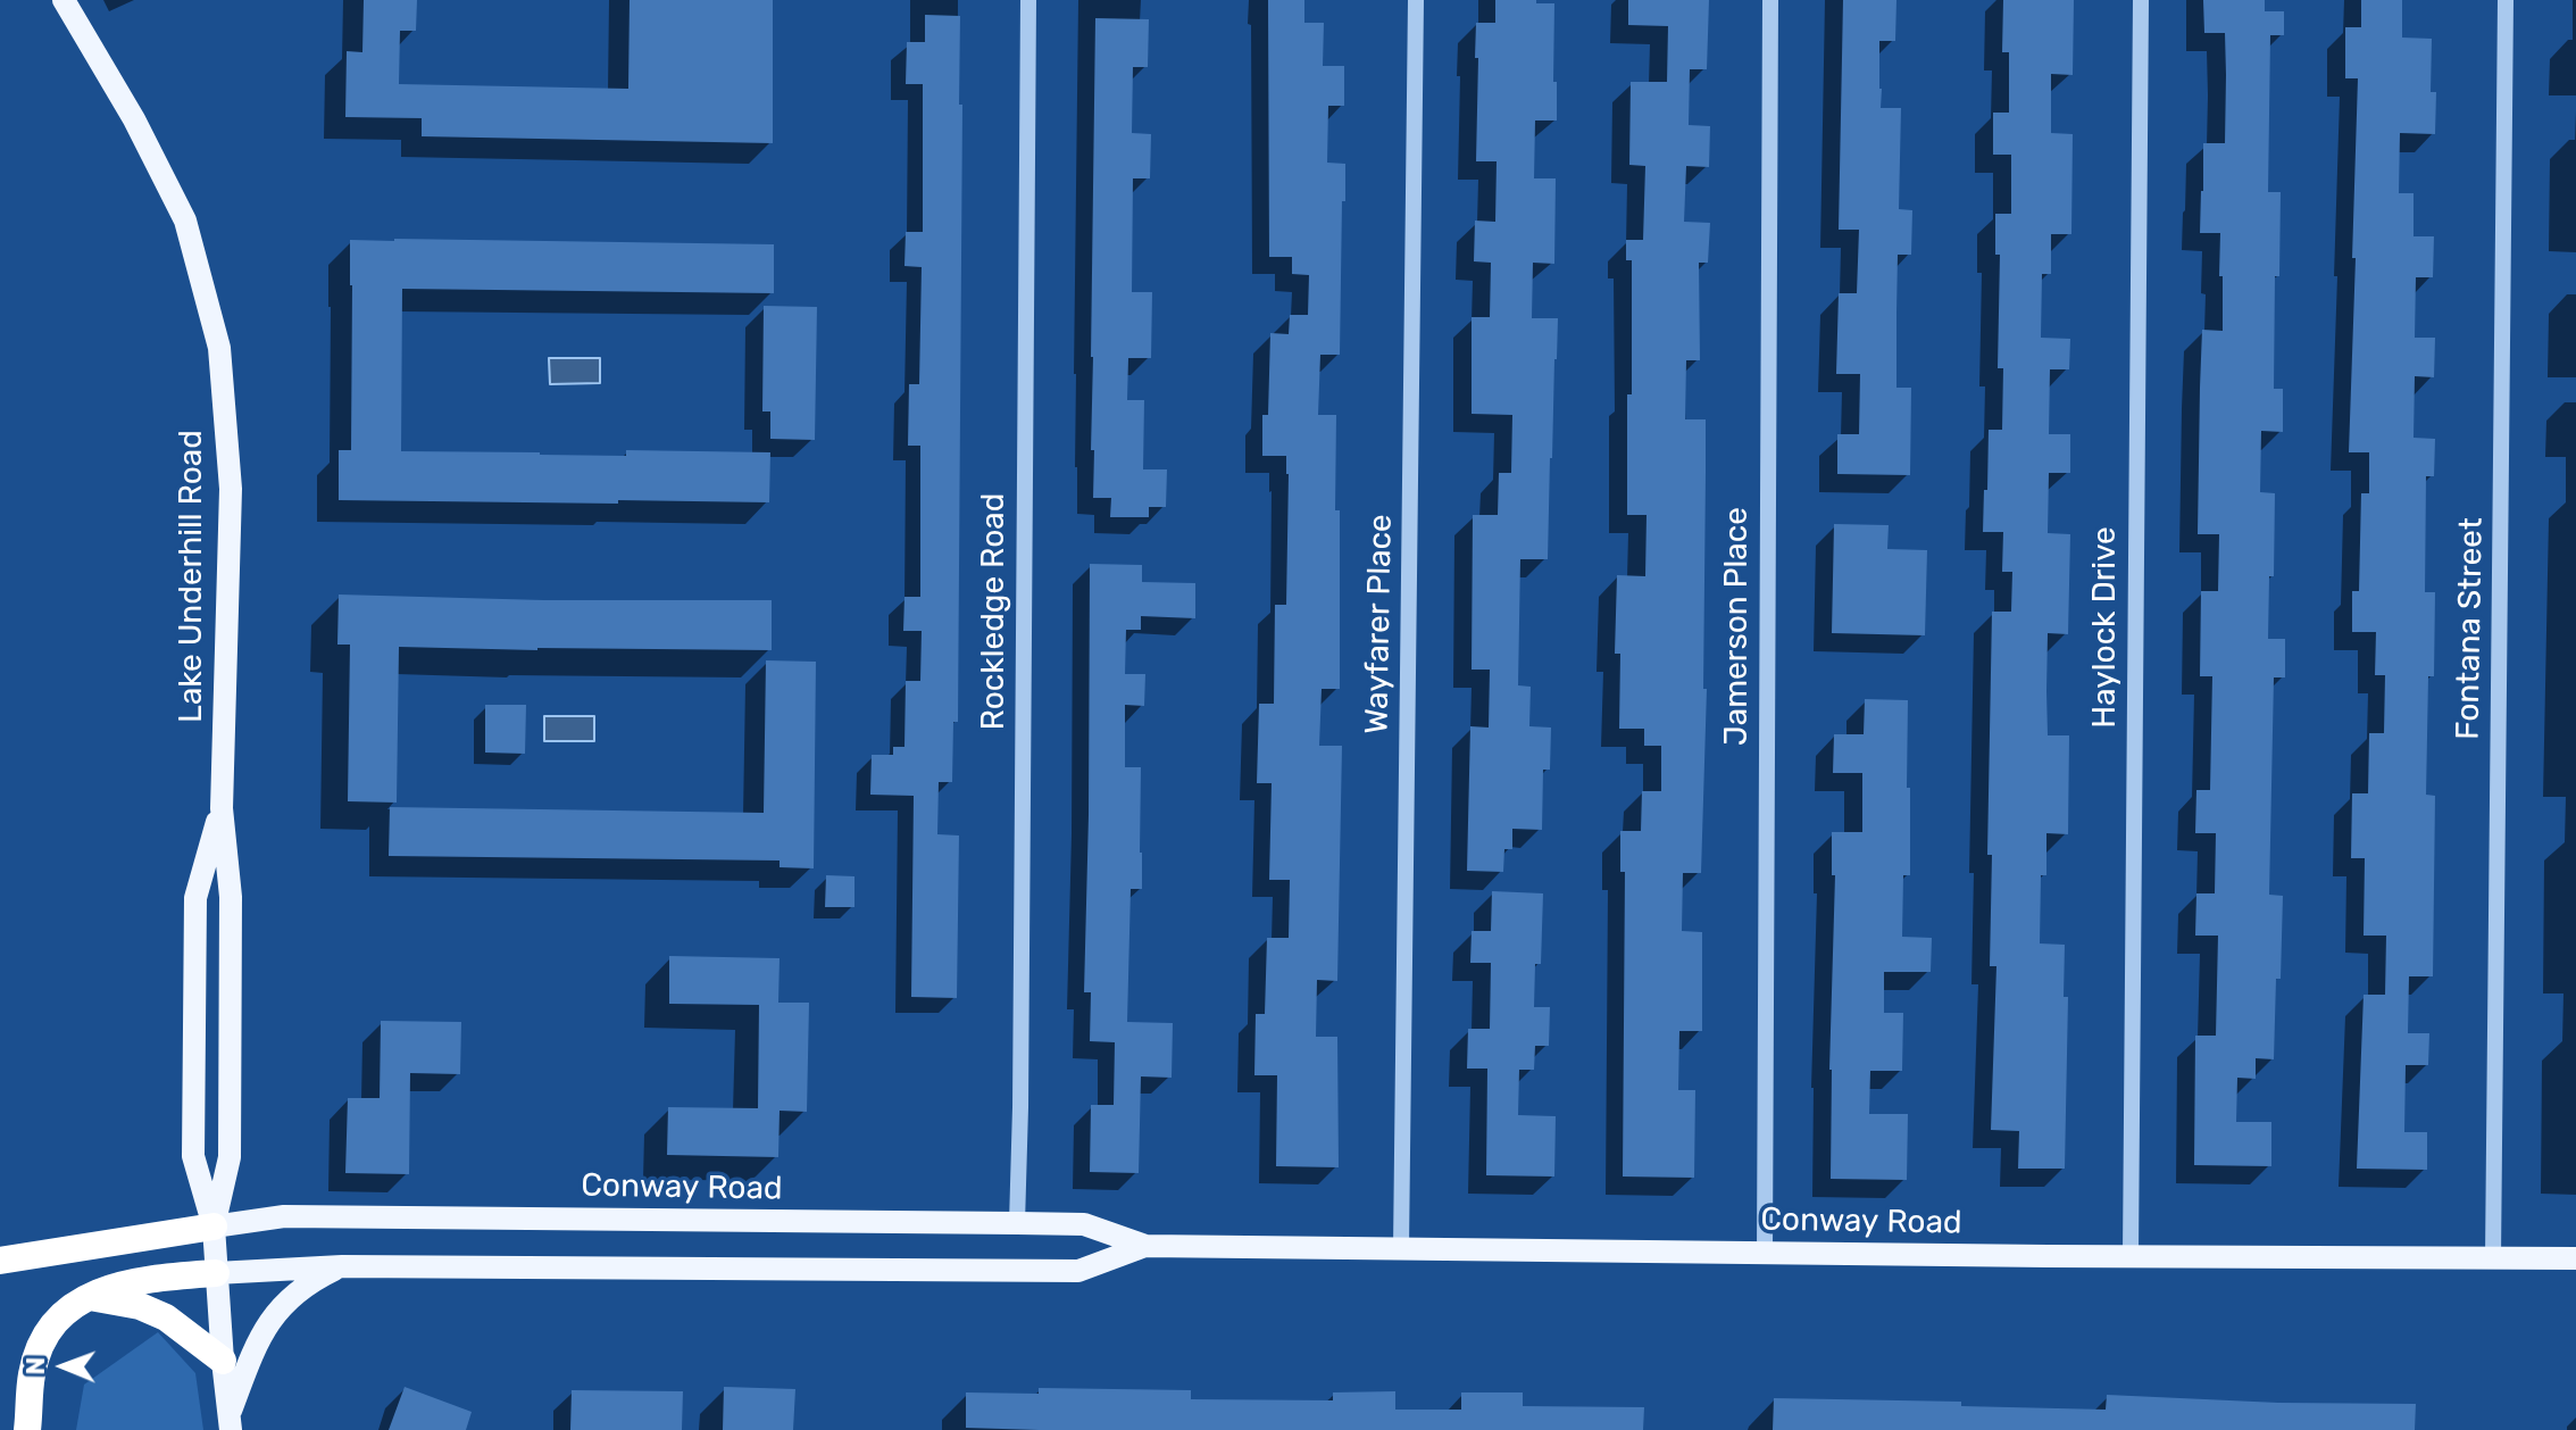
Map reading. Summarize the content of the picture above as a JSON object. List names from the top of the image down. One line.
{"streets":{"main road":["Lake Underhill Road","Conway Road"],"street":["Rockledge Road","Wayfarer Place","Jamerson Place","Haylock Drive","Fontana Street"]},"crossings":[["Lake Underhill Road","Conway Road"],["Rockledge Road","Conway Road"],["Wayfarer Place","Conway Road"],["Jamerson Place","Conway Road"],["Haylock Drive","Conway Road"],["Fontana Street","Conway Road"]],"north":"left"}
